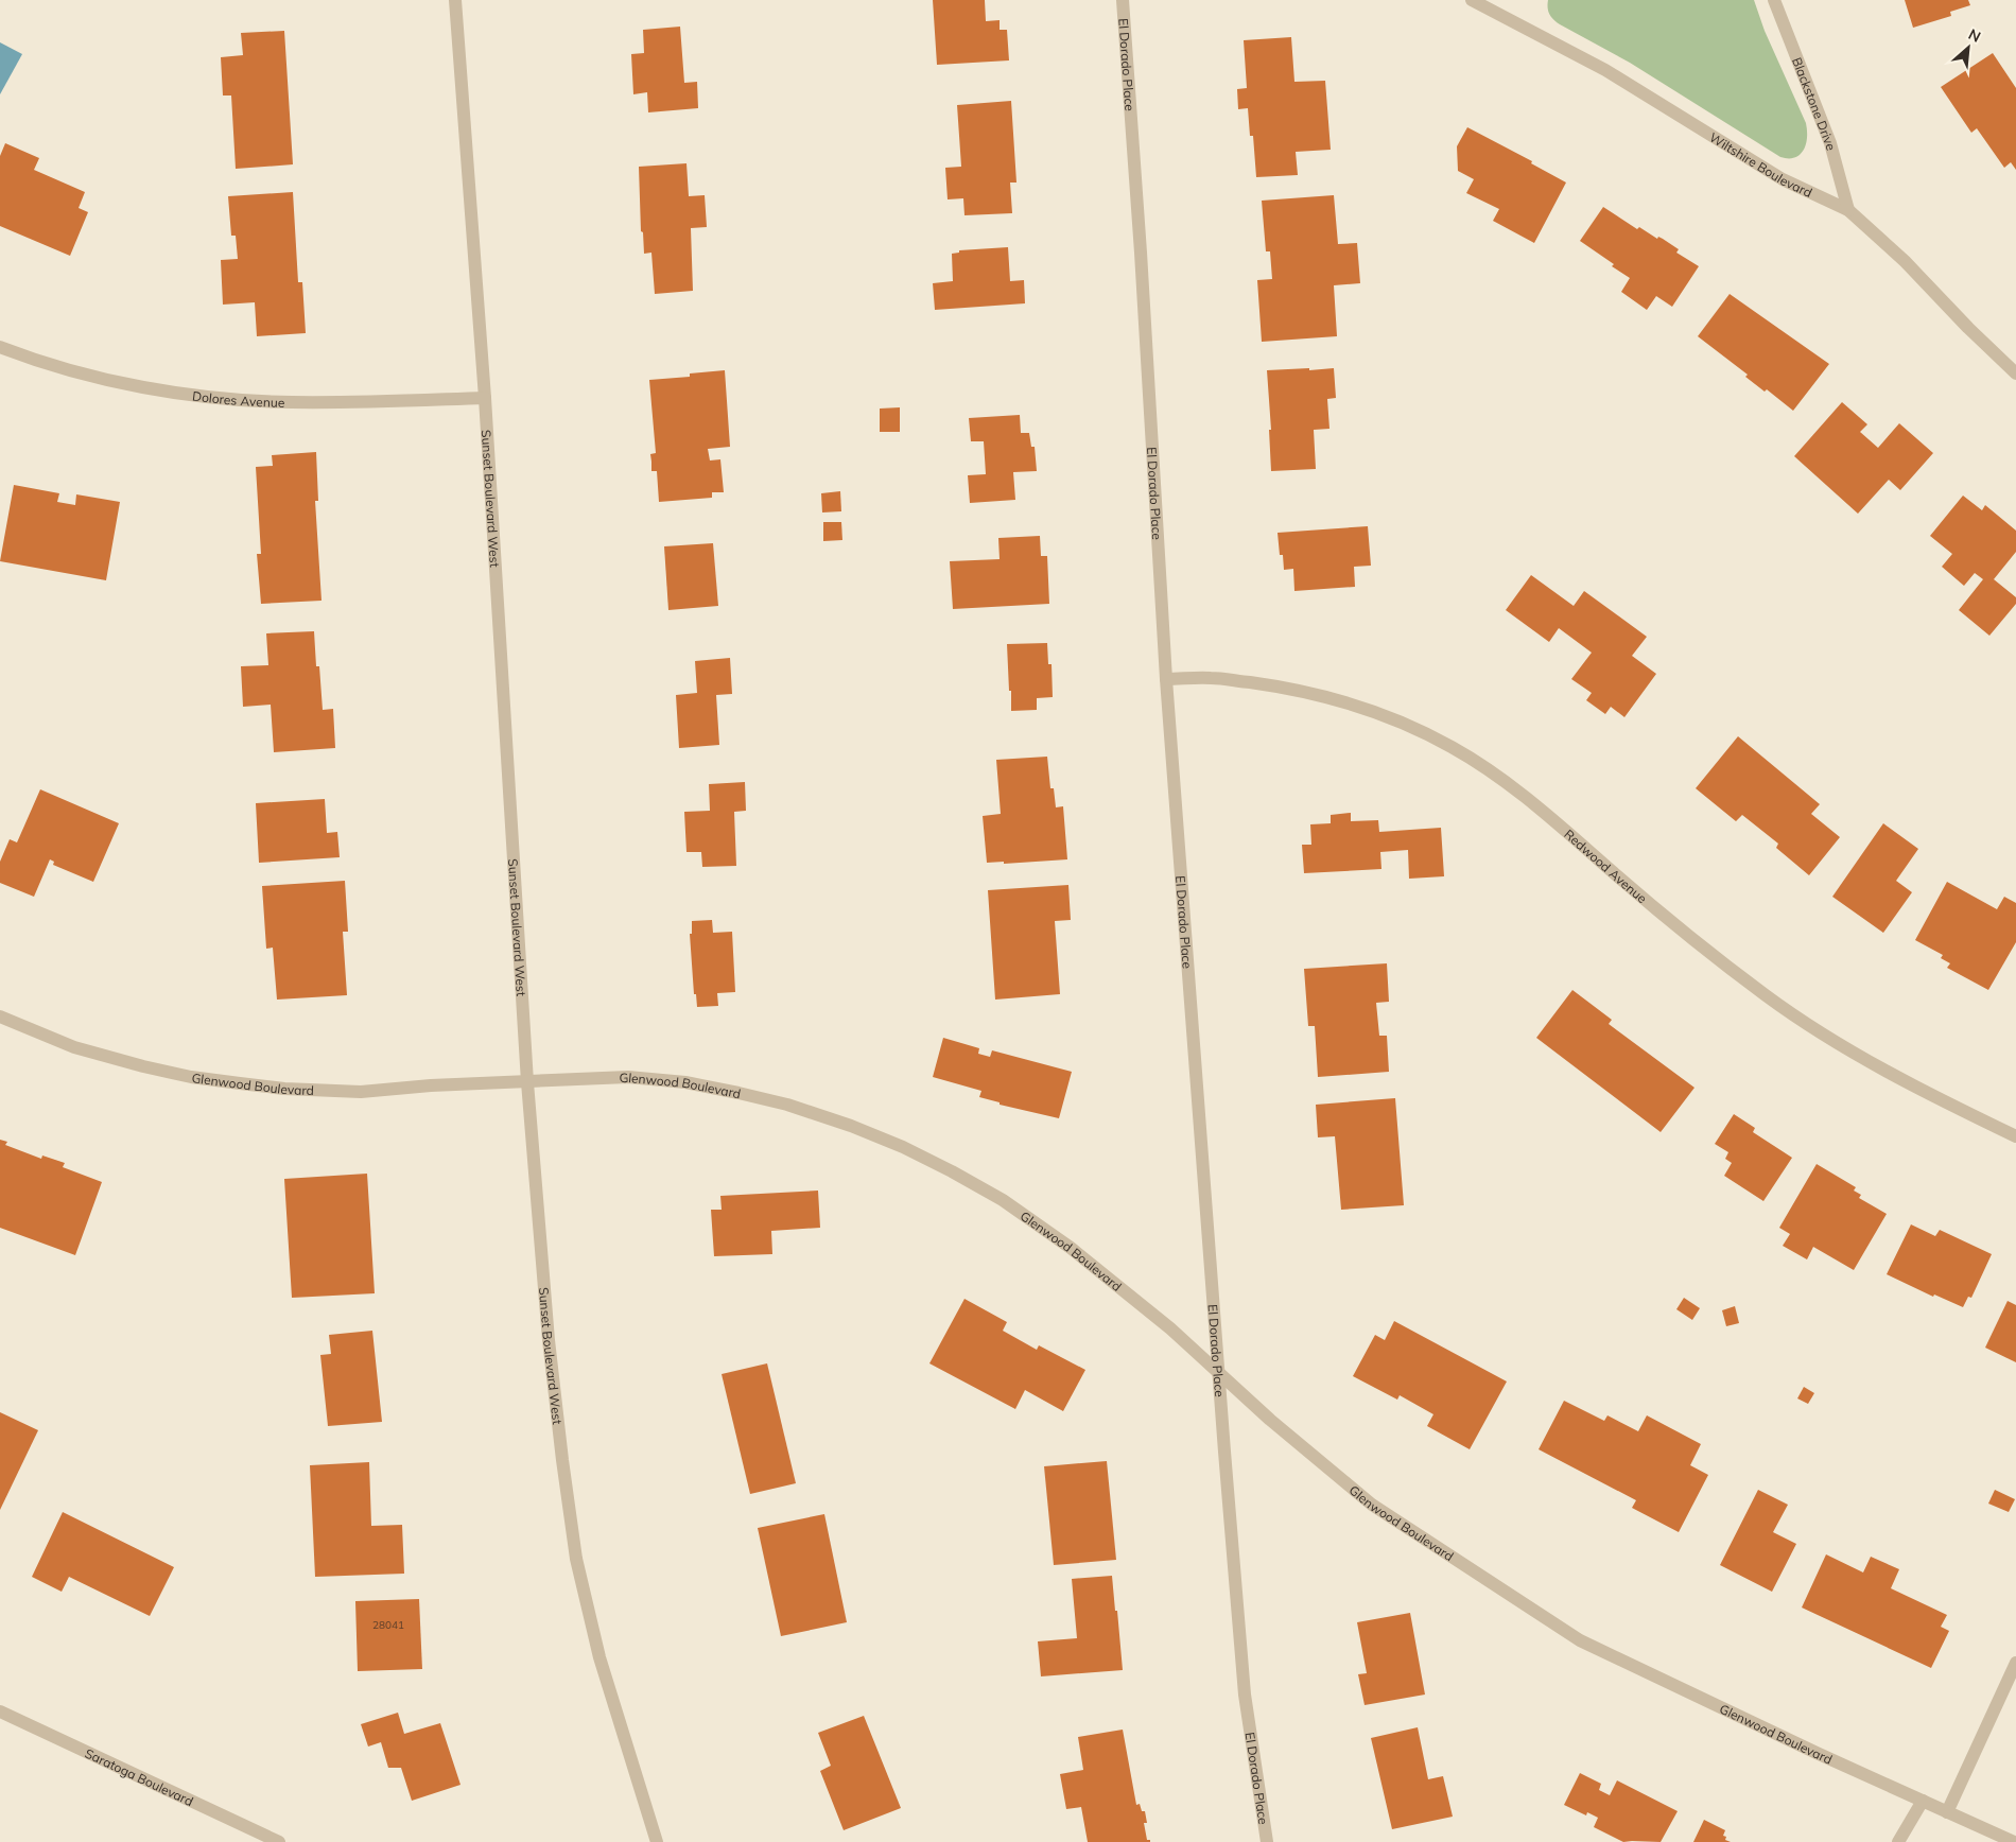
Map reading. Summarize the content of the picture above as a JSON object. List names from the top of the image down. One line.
{"streets":{"street":["El Dorado Place","Blackstone Drive","Wiltshire Boulevard","Dolores Avenue","Sunset Boulevard West","Redwood Avenue","Glenwood Boulevard","Saratoga Boulevard"]},"crossings":[["El Dorado Place","Redwood Avenue"],["El Dorado Place","Glenwood Boulevard"],["Blackstone Drive","Wiltshire Boulevard"],["Dolores Avenue","Sunset Boulevard West"],["Sunset Boulevard West","Glenwood Boulevard"]],"house_numbers":["28041"],"north":"top right"}
